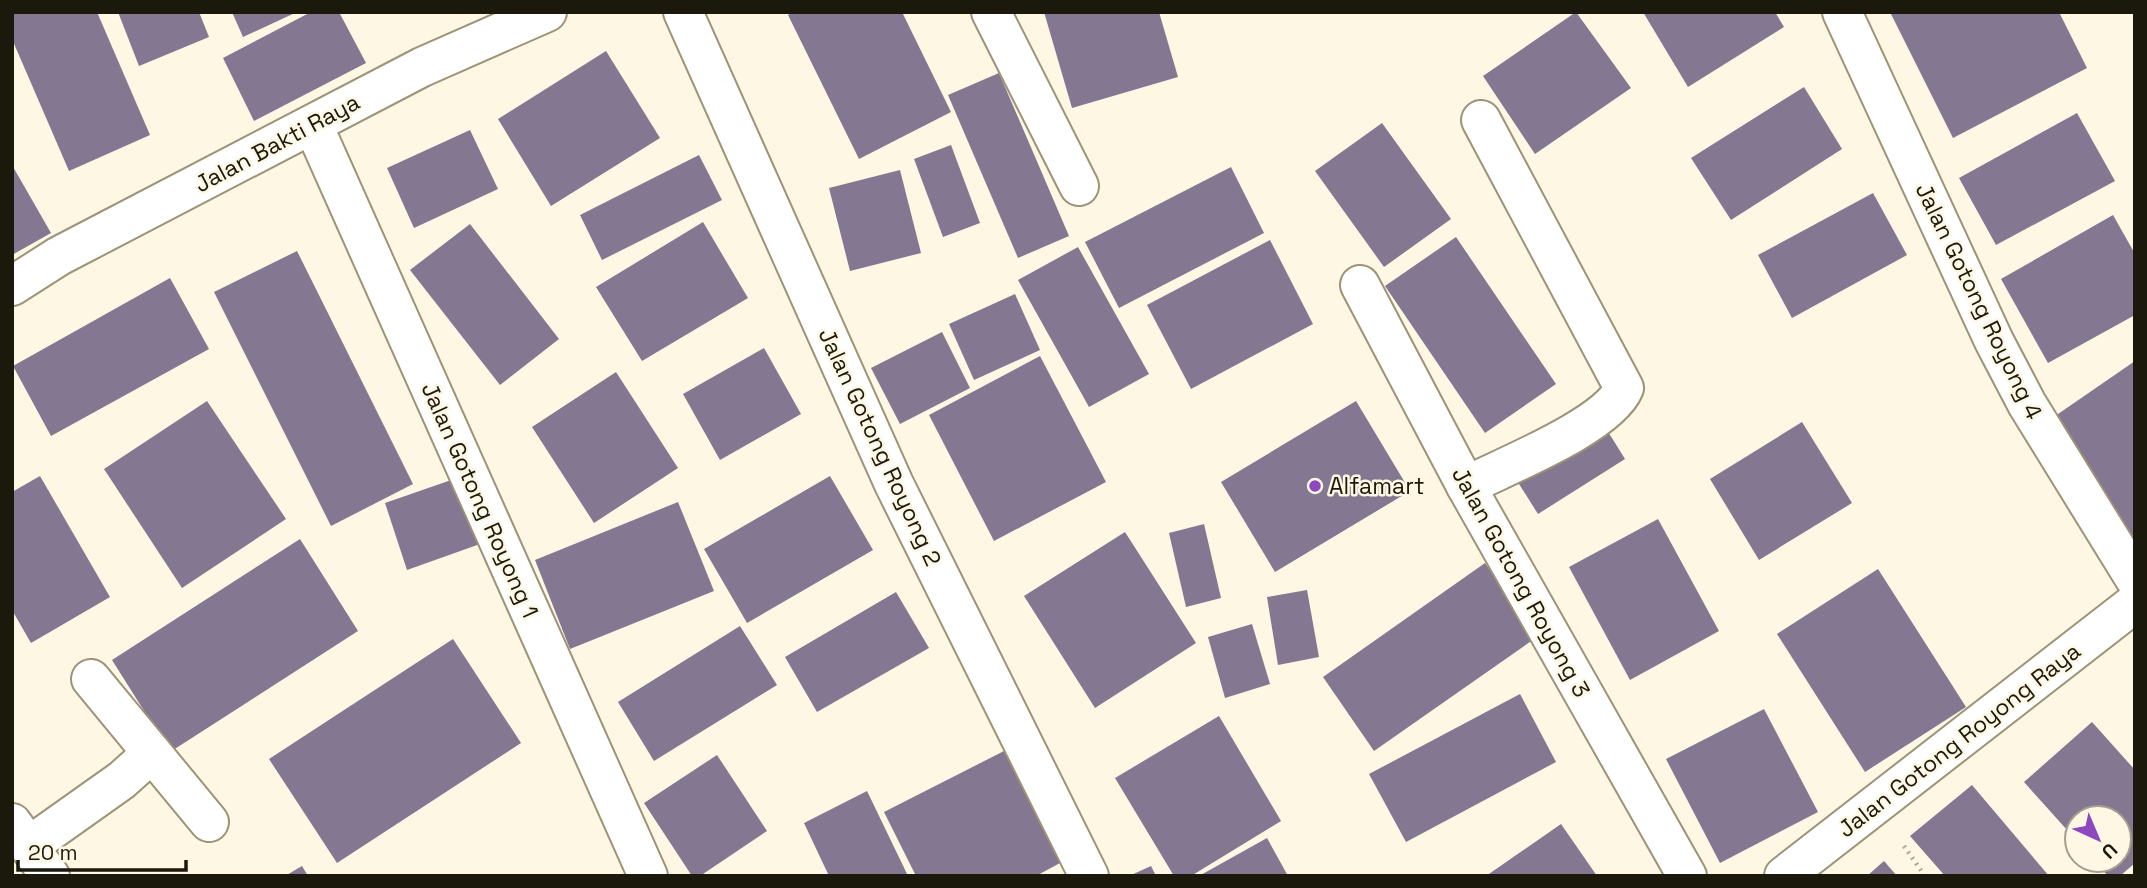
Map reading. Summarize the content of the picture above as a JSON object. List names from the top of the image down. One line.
{"streets":{"street":["Jalan Bakti Raya","Jalan Gotong Royong 4","Jalan Gotong Royong 2","Jalan Gotong Royong 1","Jalan Gotong Royong 3","Jalan Gotong Royong Raya"]},"crossings":[["Jalan Bakti Raya","Jalan Gotong Royong 1"]],"places":["Alfamart"],"scale_bar":"20 m","north":"bottom right"}
